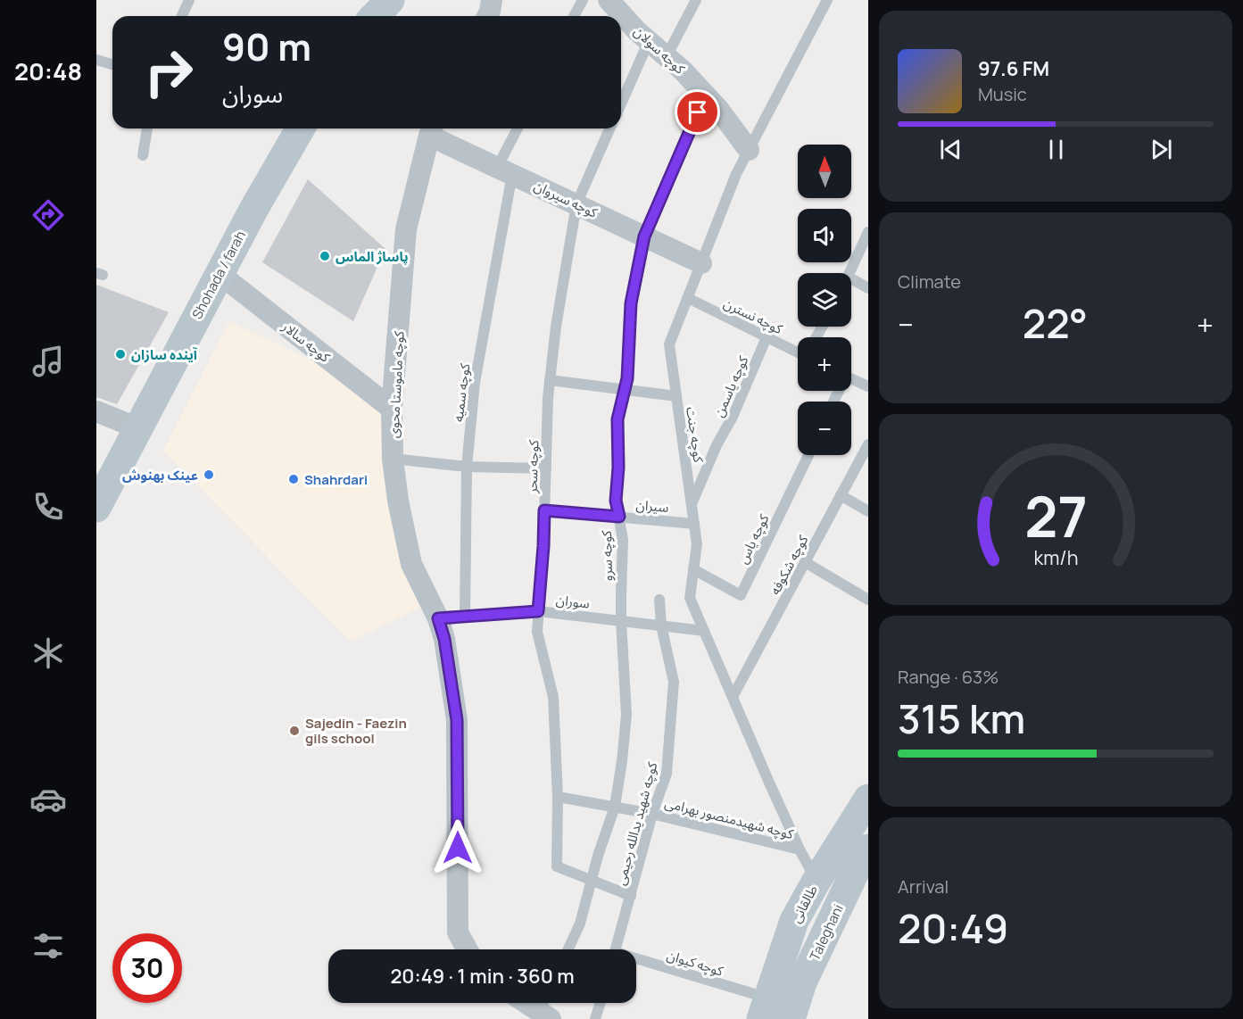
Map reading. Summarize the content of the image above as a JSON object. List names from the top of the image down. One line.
{"streets":{"main road":["Shohada / farah","طالقانی","Taleghani"],"street":["کوچه سولان","کوچه سیروان","کوچه سالار","کوچه ماموستا محوی"],"lane":["کوچه نسترن","کوچه یاسمن","کوچه سمیه","کوچه جنت","کوچه سحر","سیران","کوچه یاس","کوچه سرو","کوچه شکوفه","سوران","کوچه شهیدمنصور بهرامی","کوچه شهید یدالله رحیمی","کوچه کیوان"]},"crossings":[["کوچه سولان","کوچه جنت"],["کوچه سولان","کوچه سرو"],["کوچه سیروان","کوچه ماموستا محوی"],["کوچه سیروان","کوچه سمیه"],["کوچه سیروان","کوچه جنت"],["کوچه سیروان","کوچه سحر"],["کوچه سیروان","کوچه سرو"],["Shohada / farah","کوچه سالار"],["کوچه نسترن","کوچه یاسمن"],["کوچه نسترن","کوچه جنت"],["کوچه سالار","کوچه ماموستا محوی"],["کوچه ماموستا محوی","سوران"],["کوچه یاسمن","کوچه جنت"],["کوچه سمیه","سوران"],["کوچه جنت","سیران"],["کوچه جنت","کوچه یاس"],["کوچه جنت","کوچه شکوفه"],["کوچه جنت","سوران"],["کوچه جنت","کوچه شهیدمنصور بهرامی"],["کوچه جنت","طالقانی"],["کوچه سحر","سیران"],["کوچه سحر","کوچه سرو"],["کوچه سحر","سوران"],["کوچه سحر","کوچه شهیدمنصور بهرامی"],["کوچه سحر","کوچه شهید یدالله رحیمی"],["سیران","کوچه سرو"],["کوچه سرو","سوران"],["کوچه سرو","کوچه شهیدمنصور بهرامی"],["سوران","کوچه شهید یدالله رحیمی"],["کوچه شهیدمنصور بهرامی","کوچه شهید یدالله رحیمی"],["طالقانی","کوچه کیوان"]],"places":["پاساژ الماس","آینده سازان","عینک بهنوش","Shahrdari","Sajedin - Faezin gils school"],"north":"top","page":{"tabs":"20:48","turn":["90 m","سوران"],"song":["97.6 FM","Music"],"map_buttons":["+","−"],"tile":["Climate",["Range · 63%","315 km"],["Arrival","20:49"]],"heat":["−","22°","+"],"limit":"30","trip":"20:49 · 1 min · 360 m","gauge":["27","km/h"]}}
